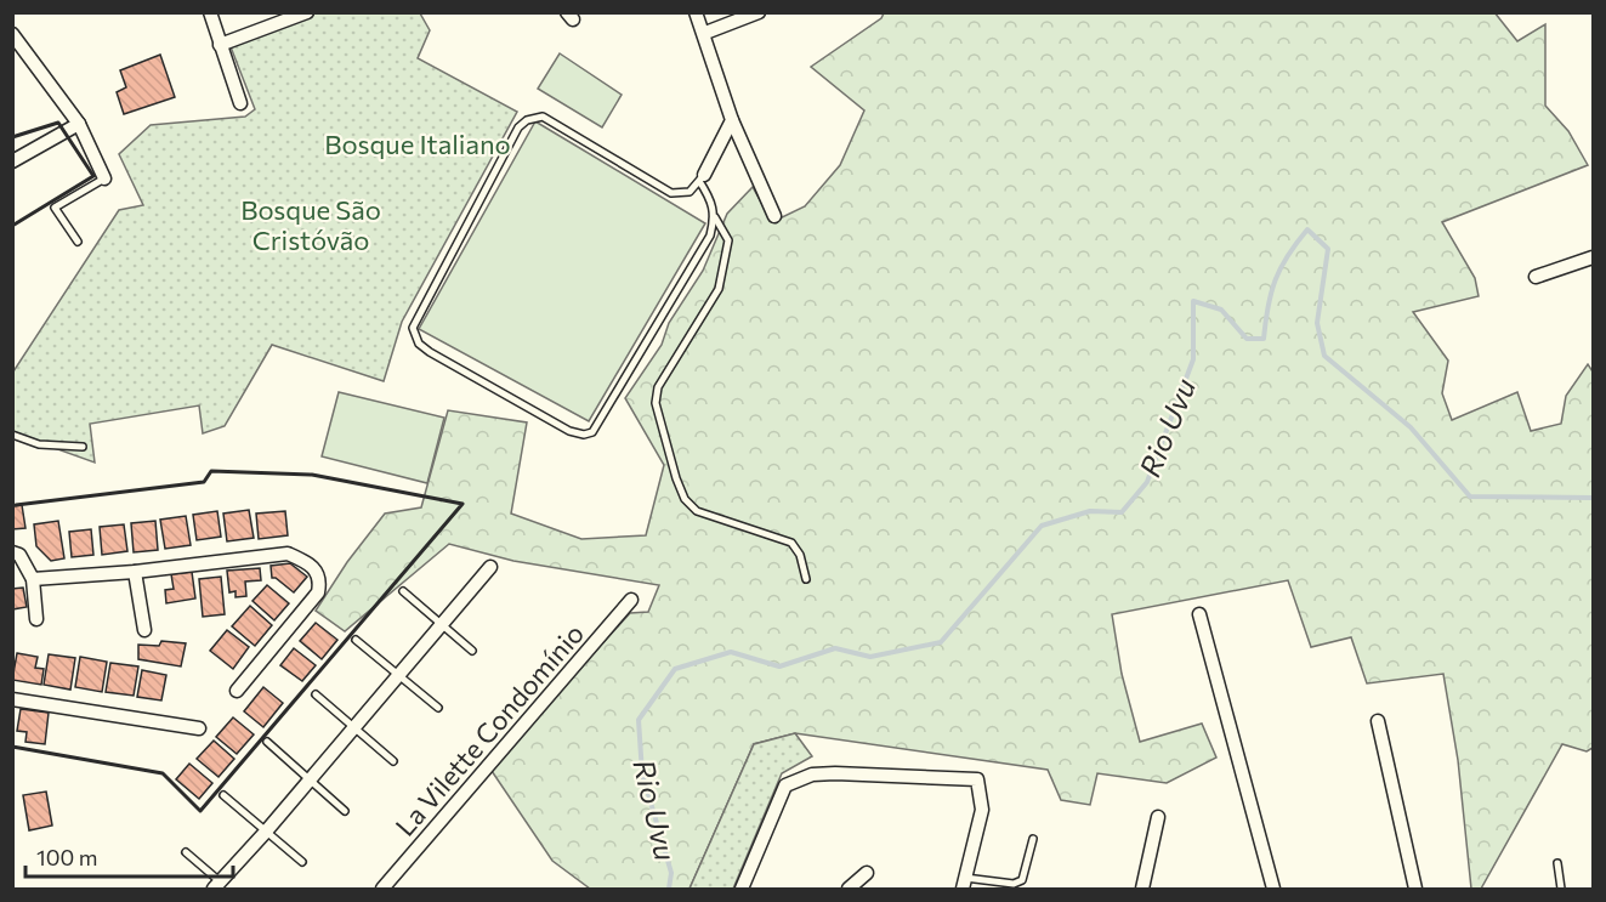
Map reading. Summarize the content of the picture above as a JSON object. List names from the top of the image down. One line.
{"streets":{"street":["La Vilette Condomínio"]},"water":["Rio Uvu"],"parks":["Bosque Italiano","Bosque São Cristóvão"],"scale_bar":"100 m"}
